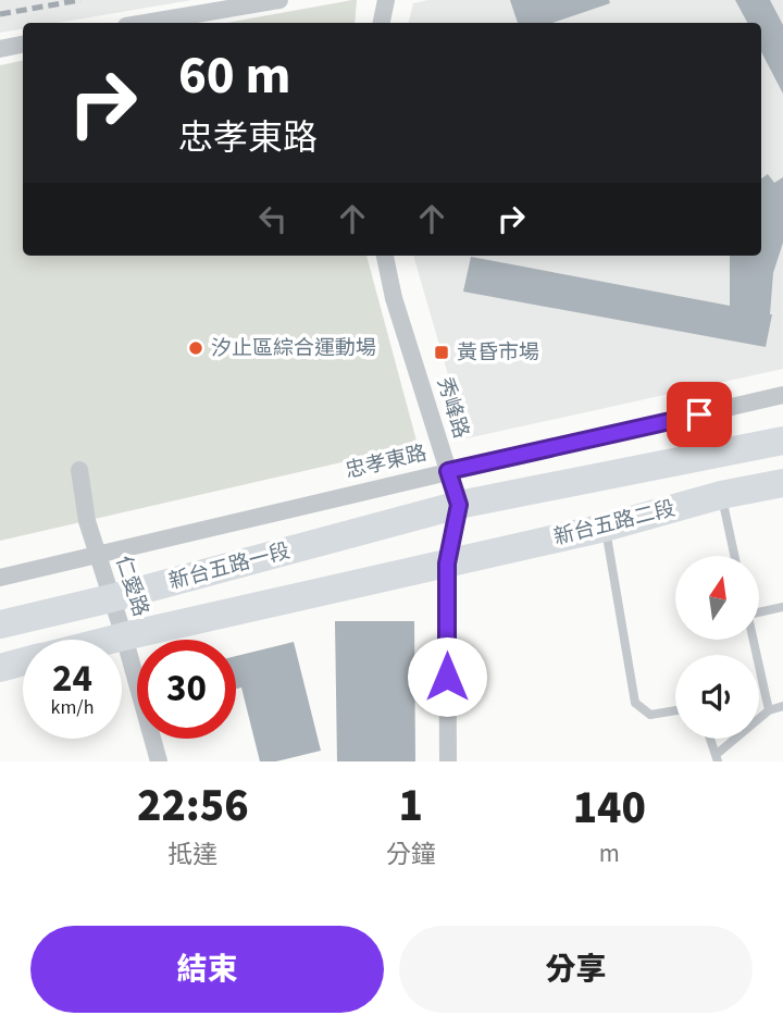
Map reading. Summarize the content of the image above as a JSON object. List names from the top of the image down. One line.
{"streets":{"main road":["新台五路二段","新台五路一段"],"street":["秀峰路","忠孝東路","仁愛路"]},"crossings":[["秀峰路","忠孝東路"],["秀峰路","新台五路二段"],["秀峰路","新台五路一段"],["忠孝東路","仁愛路"],["新台五路二段","新台五路一段"],["新台五路一段","仁愛路"]],"places":{"other":["汐止區綜合運動場"],"transit":["黃昏市場"]},"north":"top","page":{"turn":["60 m","忠孝東路"],"speed":"24 km/h","limit":"30","eta":["22:56","抵達","1","分鐘","140","m"],"buttons":["結束","分享"]}}
